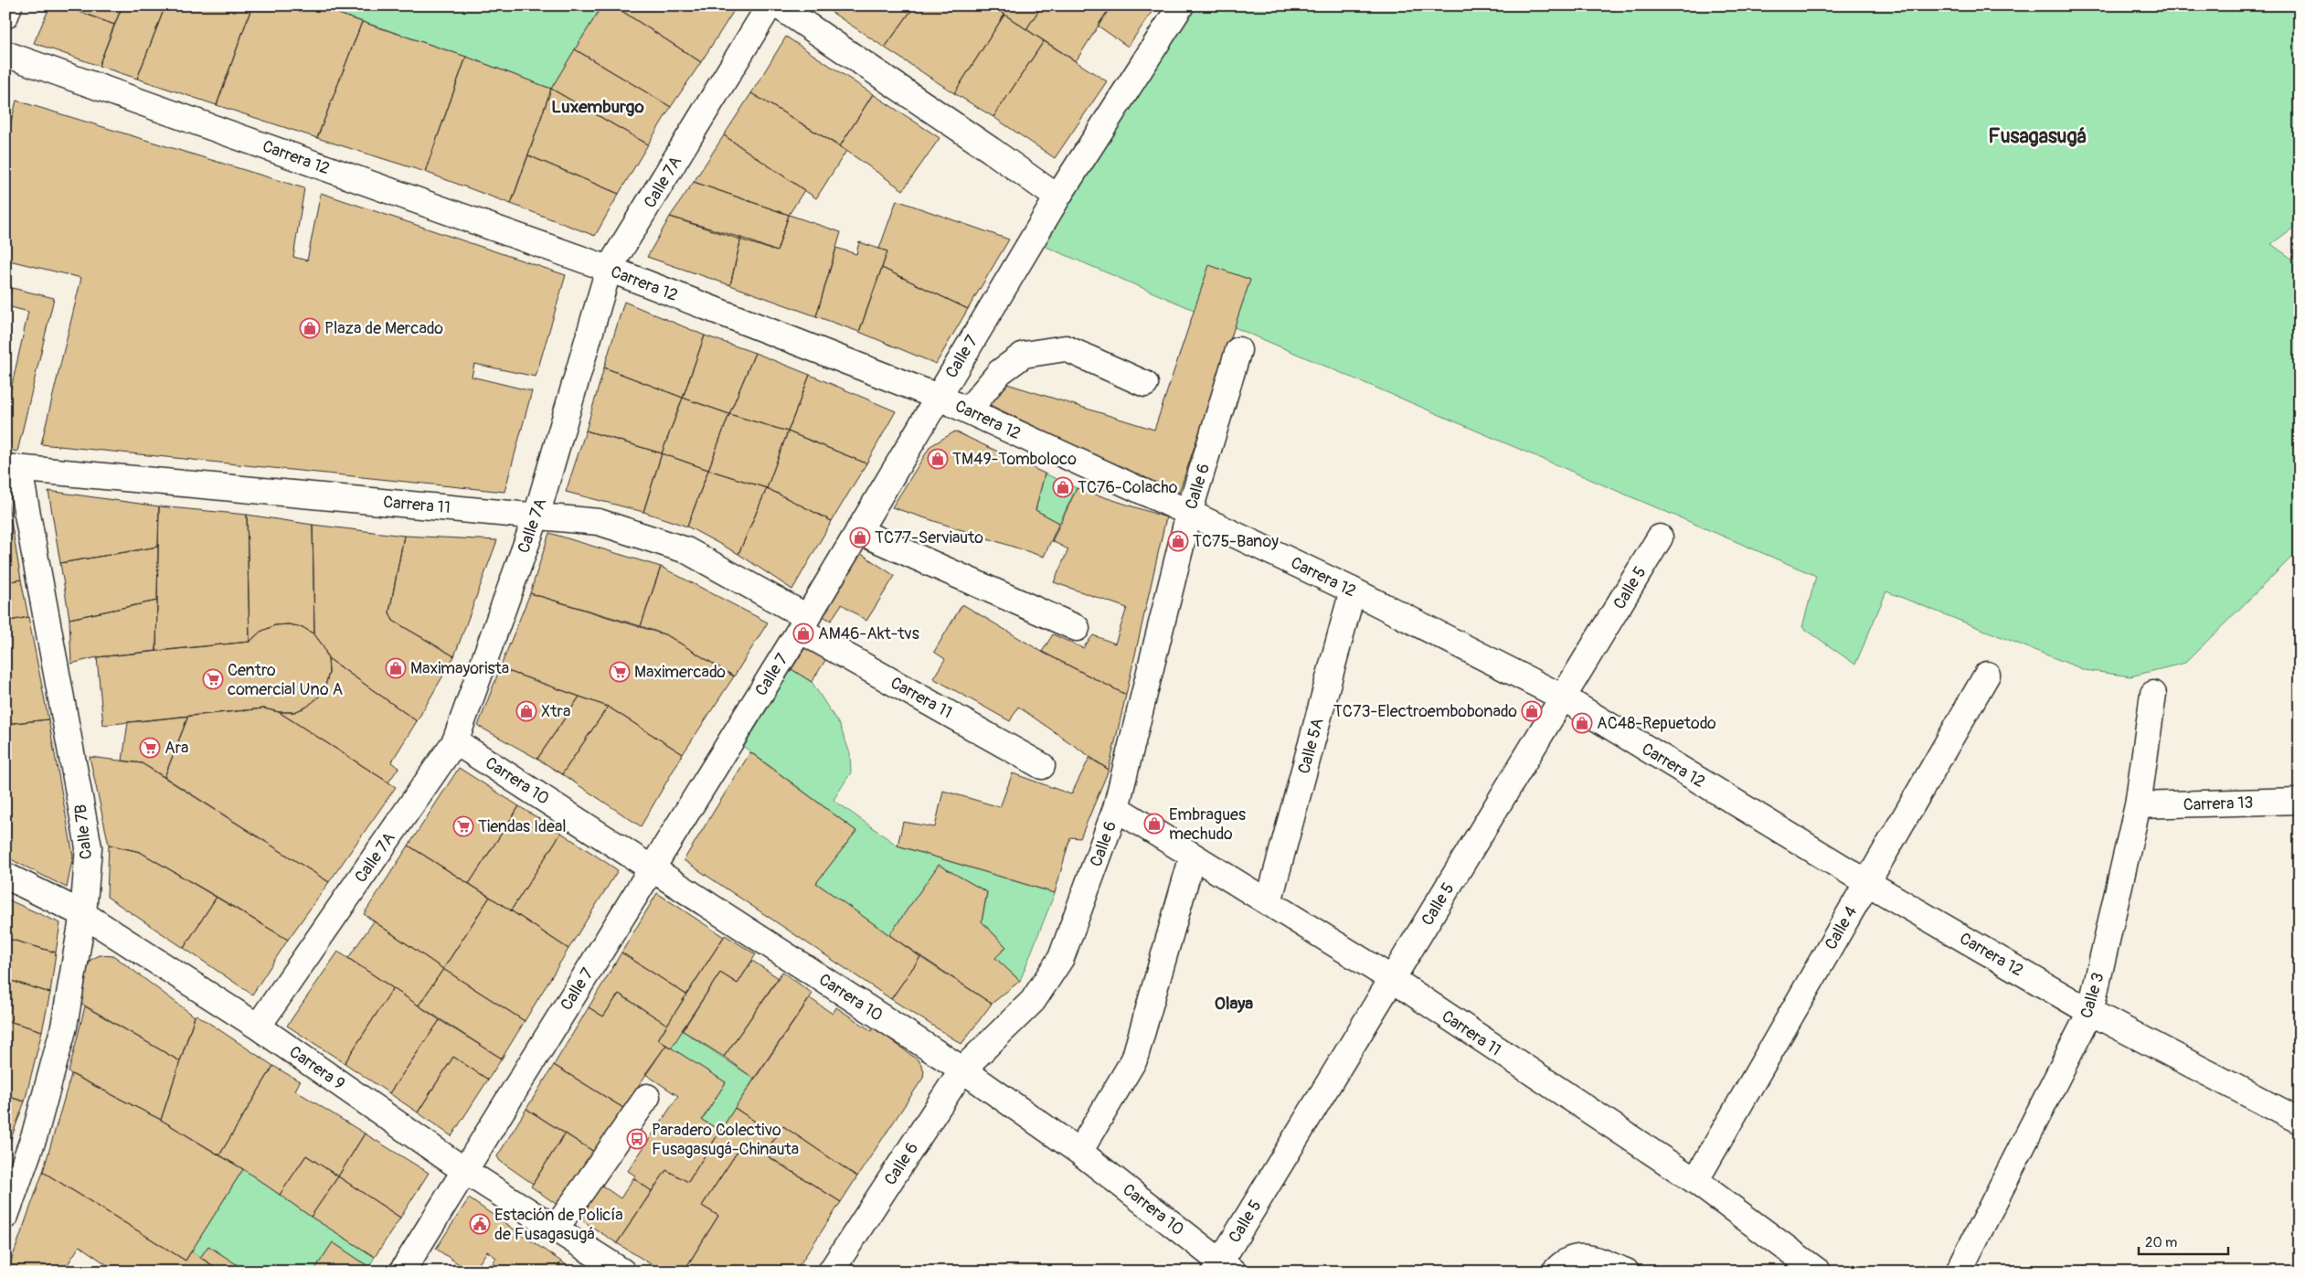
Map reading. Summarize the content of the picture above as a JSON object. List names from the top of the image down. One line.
{"streets":{"street":["Carrera 12","Calle 7A","Calle 7","Calle 6","Carrera 11","Calle 5","Calle 5A","Carrera 10","Carrera 13","Calle 7B","Calle 4","Calle 3","Carrera 9"]},"crossings":[["Carrera 12","Calle 7A"],["Carrera 12","Calle 7"],["Carrera 12","Calle 6"],["Carrera 12","Calle 5"],["Carrera 12","Calle 5A"],["Carrera 12","Calle 4"],["Carrera 12","Calle 3"],["Calle 7A","Carrera 11"],["Calle 7A","Carrera 10"],["Calle 7A","Carrera 9"],["Calle 7","Carrera 11"],["Calle 7","Carrera 10"],["Calle 7","Carrera 9"],["Calle 6","Carrera 11"],["Calle 6","Carrera 10"],["Carrera 11","Calle 5"],["Carrera 11","Calle 5A"],["Carrera 11","Calle 7B"],["Carrera 11","Calle 4"],["Calle 5","Carrera 10"],["Carrera 13","Calle 3"],["Calle 7B","Carrera 9"]],"districts":["Luxemburgo","Fusagasugá","Olaya"],"places":{"shop":["Plaza de Mercado","TM49-Tomboloco","TC76-Colacho","TC77-Serviauto","TC75-Banoy","AM46-Akt-tvs","Maximayorista","Xtra","TC73-Electroembobonado","AC48-Repuetodo","Embragues mechudo"],"supermarket":["Maximercado","Centro comercial Uno A","Ara","Tiendas Ideal"],"bus stop":["Paradero Colectivo Fusagasugá-Chinauta"],"public building":["Estación de Policía de Fusagasugá"]},"scale_bar":"20 m"}
